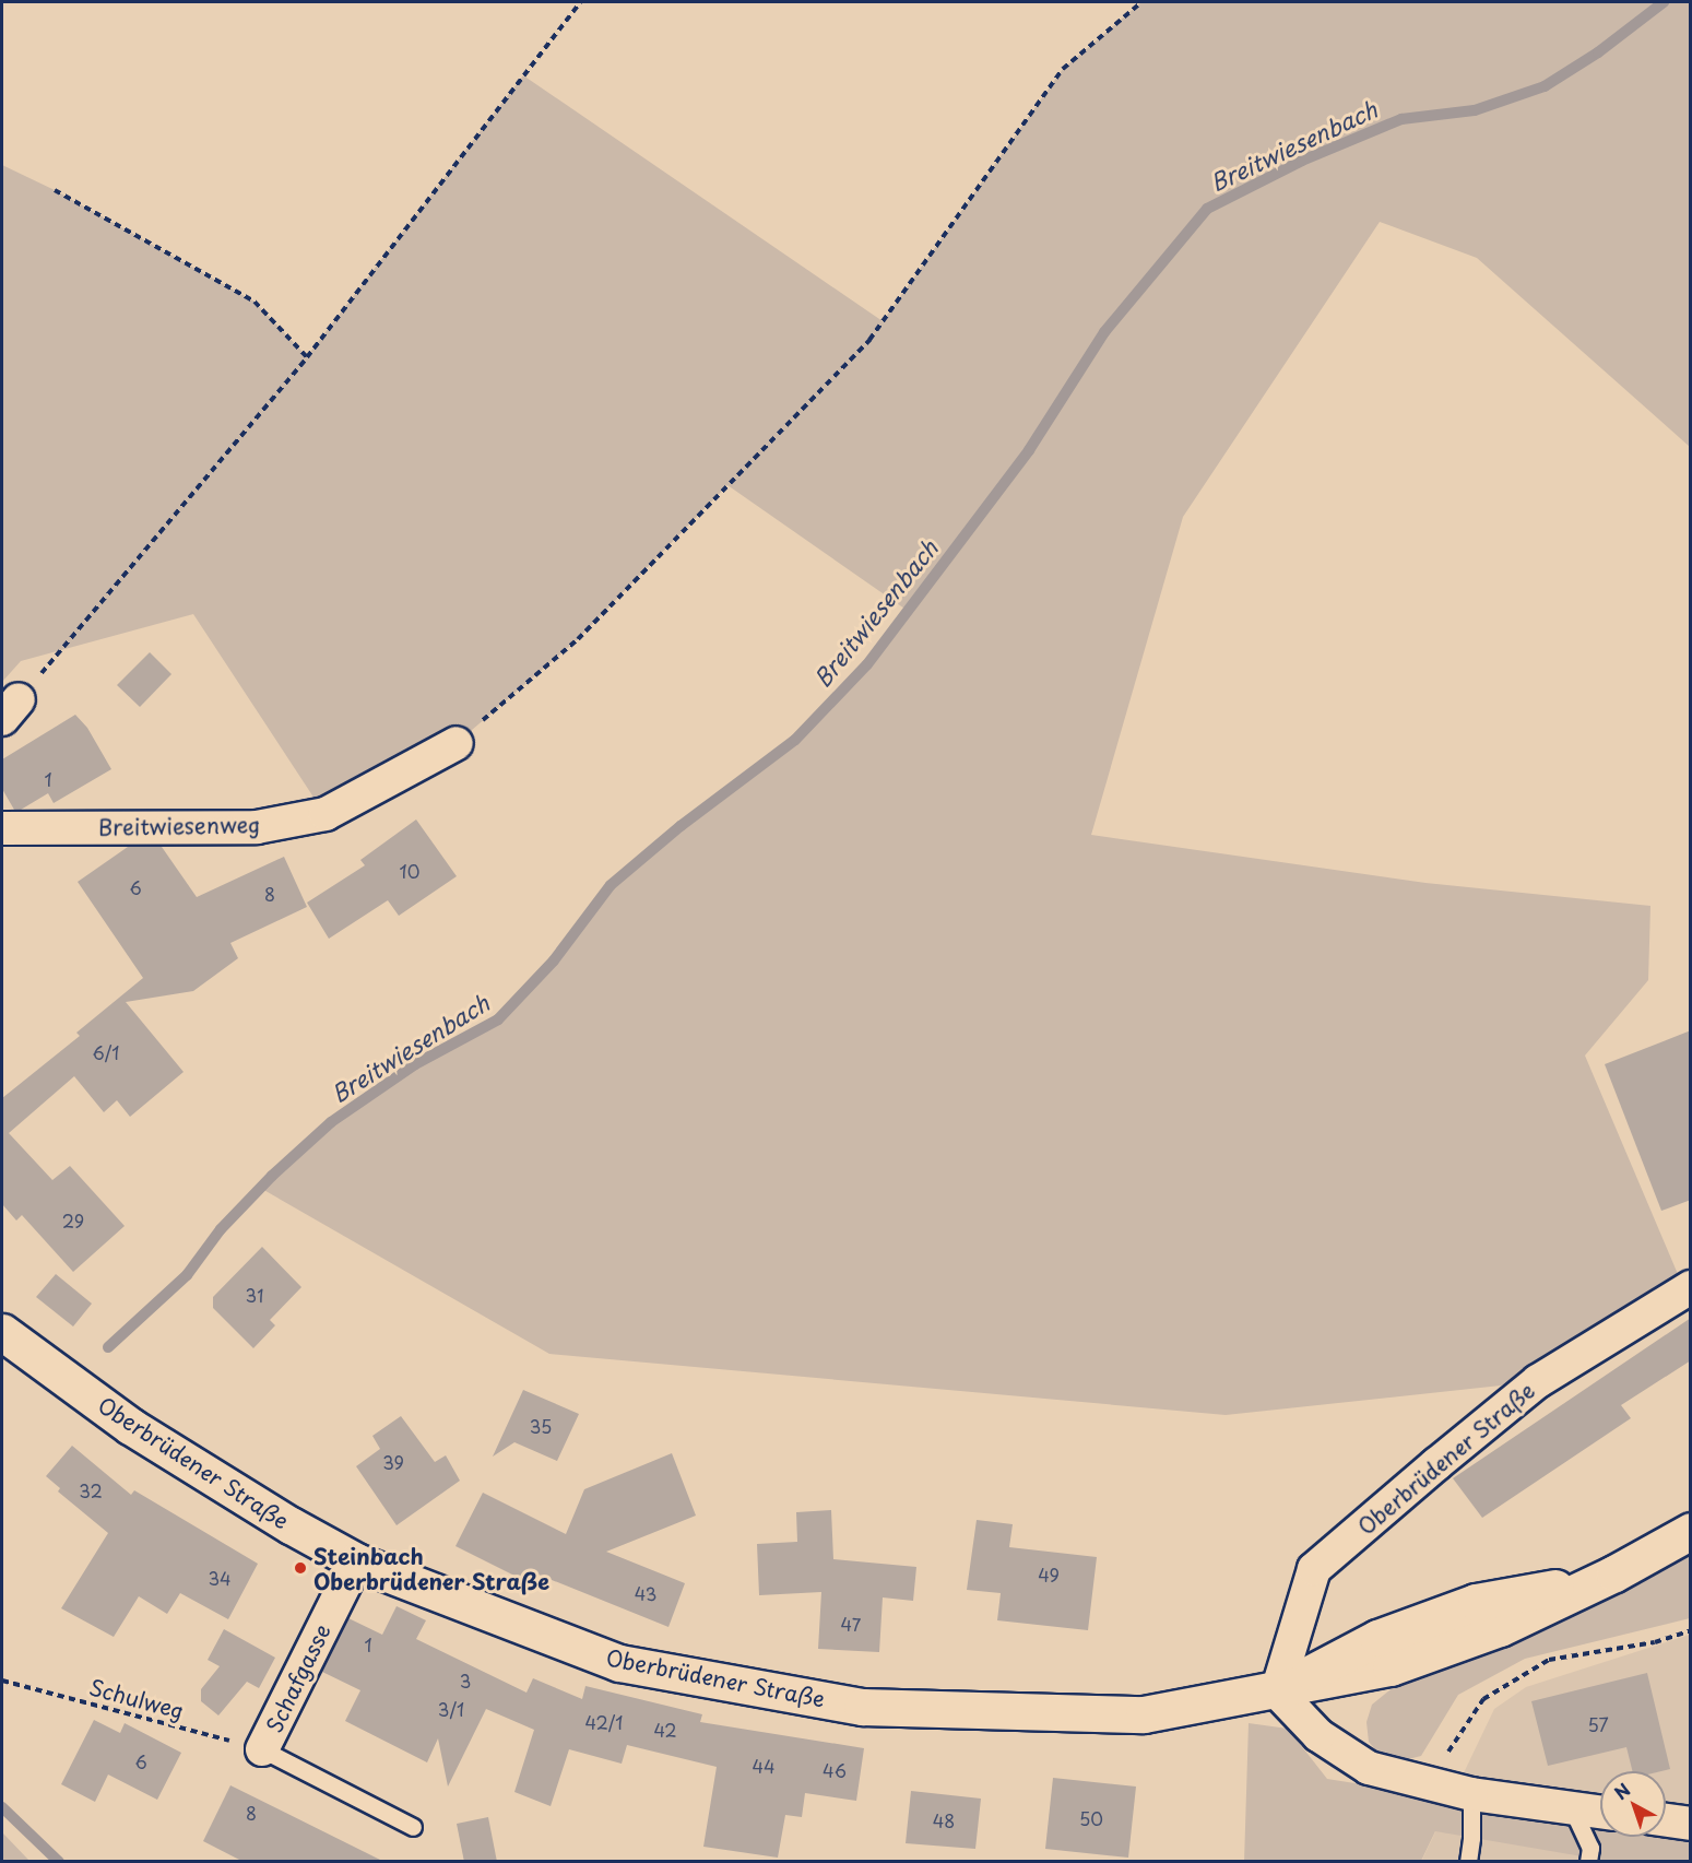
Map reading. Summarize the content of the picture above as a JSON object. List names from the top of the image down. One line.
{"streets":{"street":["Breitwiesenweg","Oberbrüdener Straße","Schafgasse"],"path":["Schulweg"]},"crossings":[["Oberbrüdener Straße","Schafgasse"],["Schafgasse","Schulweg"]],"water":["Breitwiesenbach"],"places":["Steinbach Oberbrüdener Straße"],"house_numbers":["1","10","6","8","6/1","29","31","35","39","32","49","34","43","47","1","3","3/1","42/1","57","42","6","44","46","8","50","48"],"north":"top left"}
